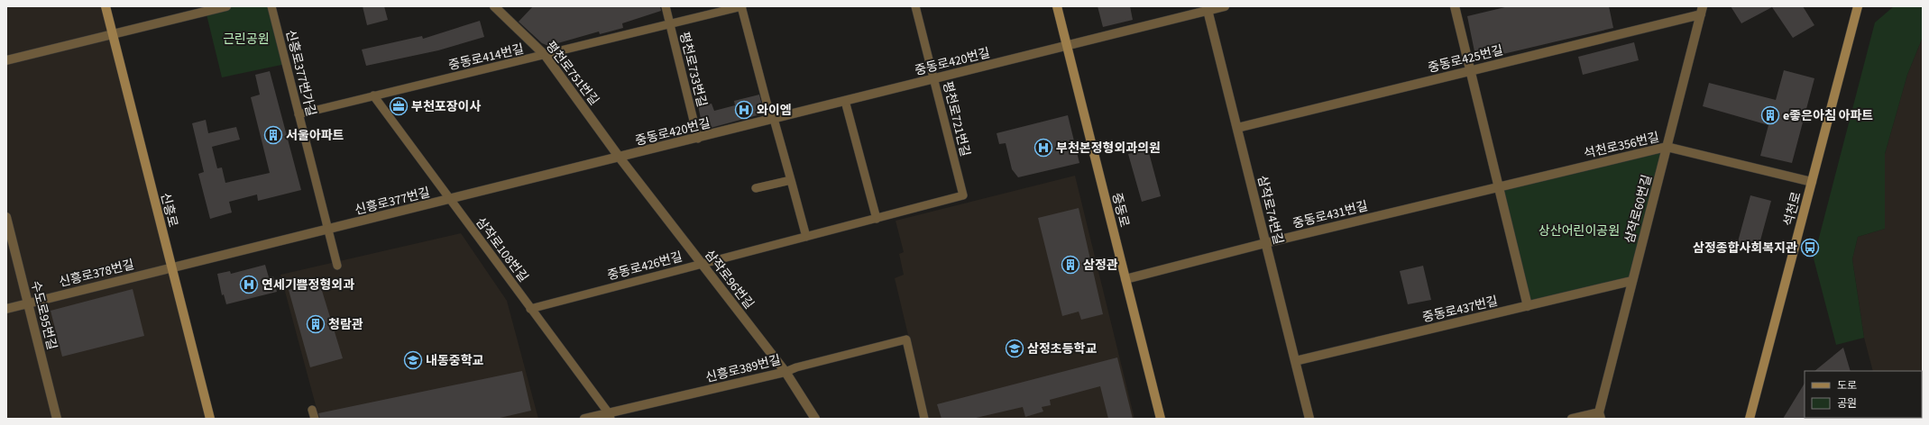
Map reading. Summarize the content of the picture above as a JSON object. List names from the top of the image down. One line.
{"streets":{"street":["중동로425번길","중동로420번길","평천로751번길","석천로356번길","신흥로377번길","삼작로60번길","석천로","신흥로","중동로","삼작로74번길","중동로431번길","신흥로378번길","삼작로96번길","중동로437번길","수도로95번길","신흥로389번길"],"lane":["중동로414번길","평천로733번길","신흥로377번가길","평천로721번길","삼작로108번길","중동로426번길"]},"crossings":[["중동로414번길","평천로733번길"],["중동로414번길","신흥로377번가길"],["중동로414번길","평천로751번길"],["중동로414번길","삼작로108번길"],["중동로425번길","삼작로60번길"],["중동로425번길","삼작로74번길"],["중동로420번길","평천로733번길"],["중동로420번길","평천로751번길"],["중동로420번길","평천로721번길"],["중동로420번길","신흥로377번길"],["중동로420번길","중동로"],["중동로420번길","삼작로74번길"],["중동로420번길","삼작로96번길"],["신흥로377번가길","신흥로377번길"],["평천로751번길","신흥로377번길"],["평천로751번길","삼작로96번길"],["평천로721번길","중동로426번길"],["석천로356번길","삼작로60번길"],["석천로356번길","석천로"],["석천로356번길","중동로431번길"],["신흥로377번길","신흥로"],["신흥로377번길","삼작로108번길"],["신흥로377번길","신흥로378번길"],["신흥로377번길","삼작로96번길"],["삼작로60번길","중동로437번길"],["신흥로","신흥로378번길"],["중동로","중동로431번길"],["삼작로74번길","중동로431번길"],["삼작로74번길","중동로437번길"],["삼작로108번길","중동로426번길"],["삼작로108번길","신흥로389번길"],["중동로426번길","삼작로96번길"],["신흥로378번길","수도로95번길"],["삼작로96번길","신흥로389번길"]],"parks":["근린공원","상산어린이공원"],"places":{"office":["부천포장이사"],"hospital":["와이엠","부천본정형외과의원","연세기쁨정형외과"],"building":["e좋은아침 아파트","서울아파트","삼정관","청람관"],"bus stop":["삼정종합사회복지관"],"school or university":["삼정초등학교","내동중학교"]},"legend":["도로","공원"]}
